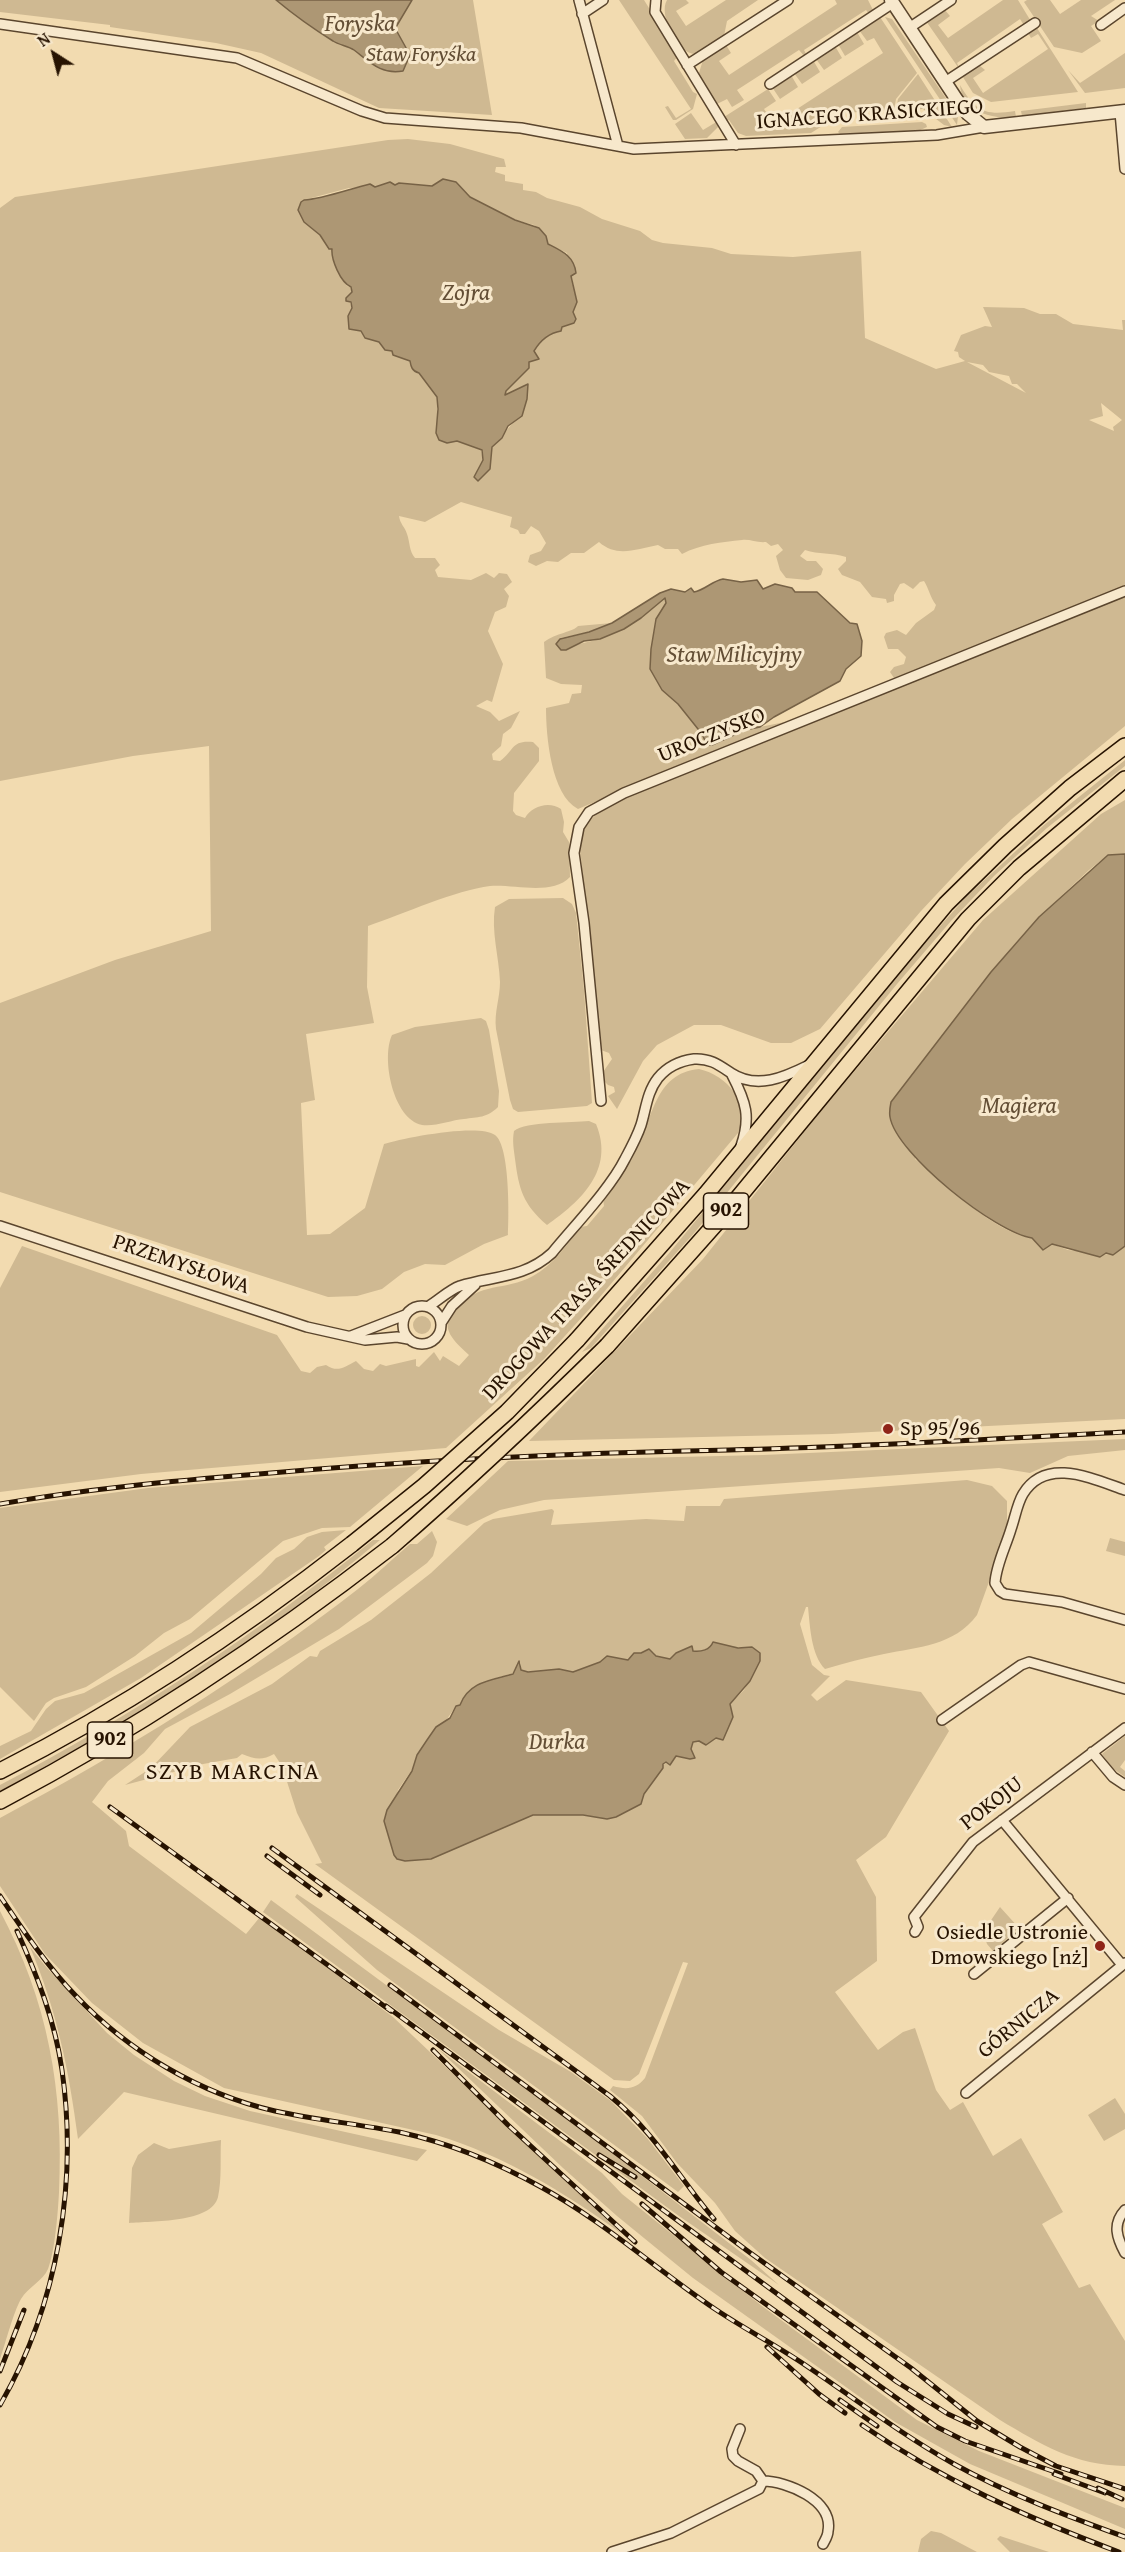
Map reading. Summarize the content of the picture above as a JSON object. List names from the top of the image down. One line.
{"streets":{"main road":["902","DROGOWA TRASA ŚREDNICOWA"],"street":["IGNACEGO KRASICKIEGO","UROCZYSKO","PRZEMYSŁOWA","POKOJU","GÓRNICZA"]},"districts":["SZYB MARCINA"],"water":["Foryska","Zojra","Staw Milicyjny","Magiera","Durka"],"parks":["Staw Foryśka"],"places":["Sp 95/96","Osiedle Ustronie Dmowskiego [nż]"],"north":"top left"}
